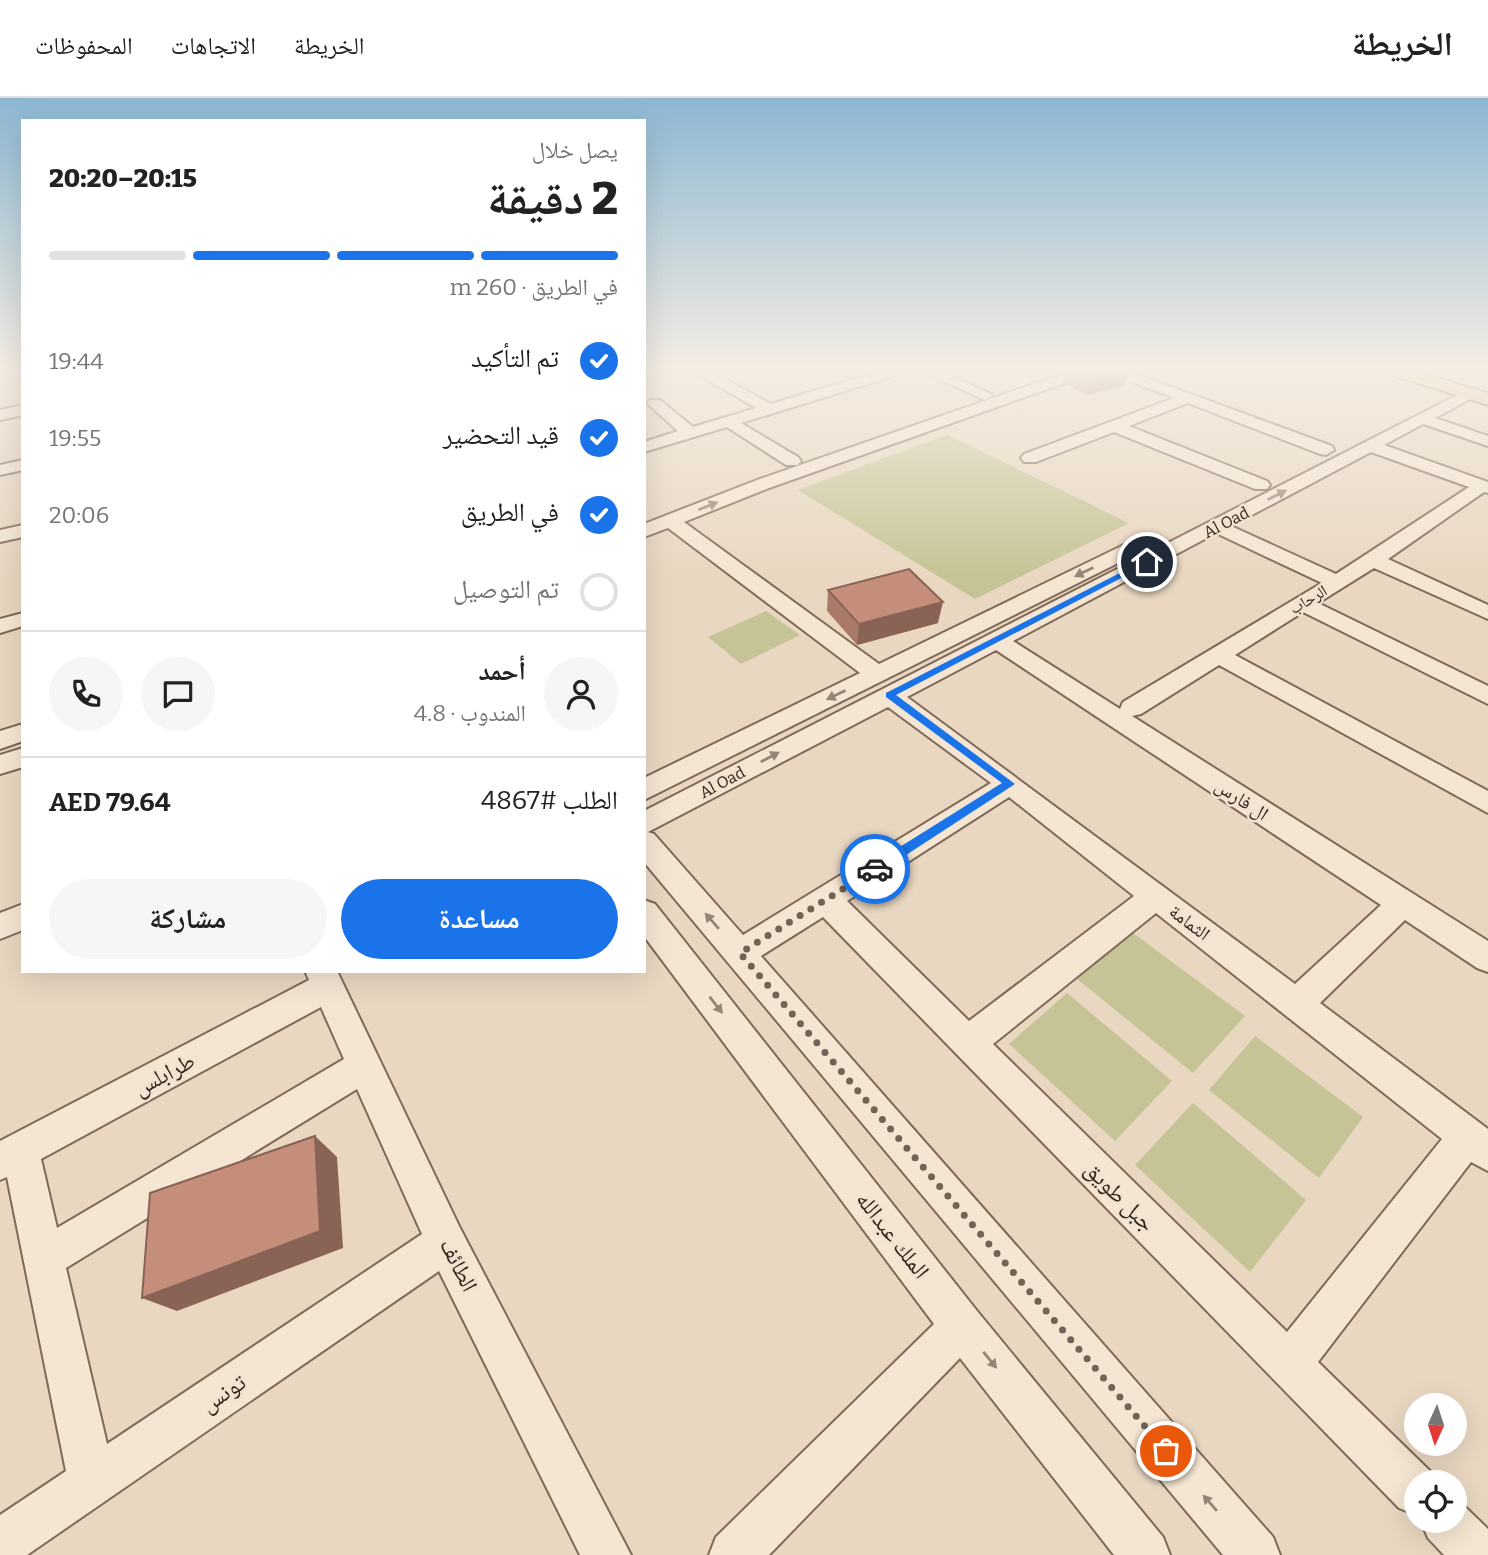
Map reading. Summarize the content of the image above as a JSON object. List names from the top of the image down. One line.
{"streets":{"street":["Al Oad","الرحاب","ال فارس","الثمامة","طرابلس","جبل طويق","الملك عبدالله","الطائف","تونس"]},"crossings":[["Al Oad","ال فارس"],["Al Oad","الثمامة"],["الرحاب","ال فارس"],["طرابلس","الطائف"],["الطائف","تونس"]],"north":"bottom","page":{"header":"الخريطة","nav":["الخريطة","الاتجاهات","المحفوظات"],"heading":["2 دقيقة","يصل خلال","20:15–20:20"],"panel":["أحمد","المندوب · 4.8","الطلب #4867","AED 79.64"],"bar":"في الطريق · 260 m","list":[["تم التأكيد","19:44"],["قيد التحضير","19:55"],["في الطريق","20:06"],"تم التوصيل"],"buttons":["مساعدة","مشاركة"]}}
